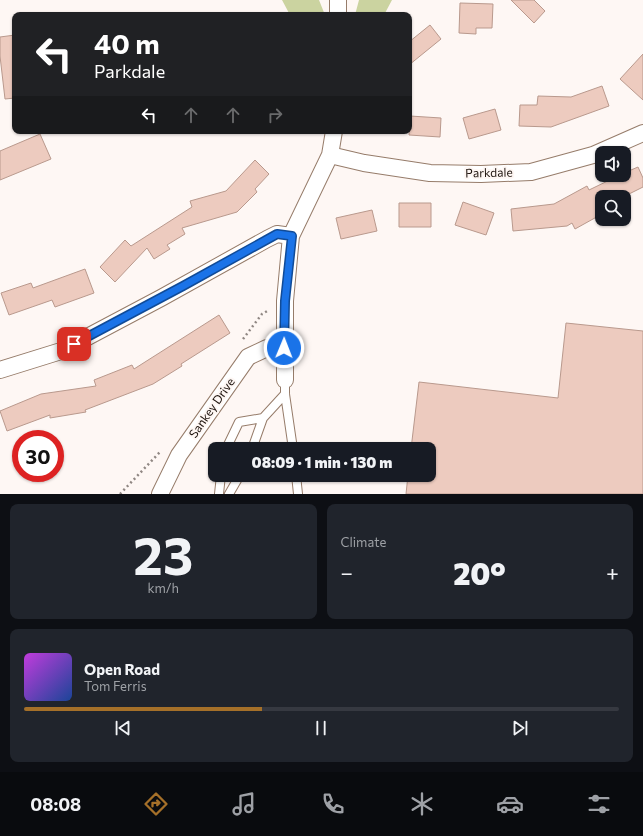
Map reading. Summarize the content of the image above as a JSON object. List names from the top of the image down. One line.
{"streets":{"street":["Parkdale","Sankey Drive"]},"page":{"turn":["40 m","Parkdale"],"limit":"30","trip":"08:09 · 1 min · 130 m","tile":[["23","km/h"],"Climate"],"heat":["−","20°","+"],"song":["Open Road","Tom Ferris"],"tabs":"08:08"}}
